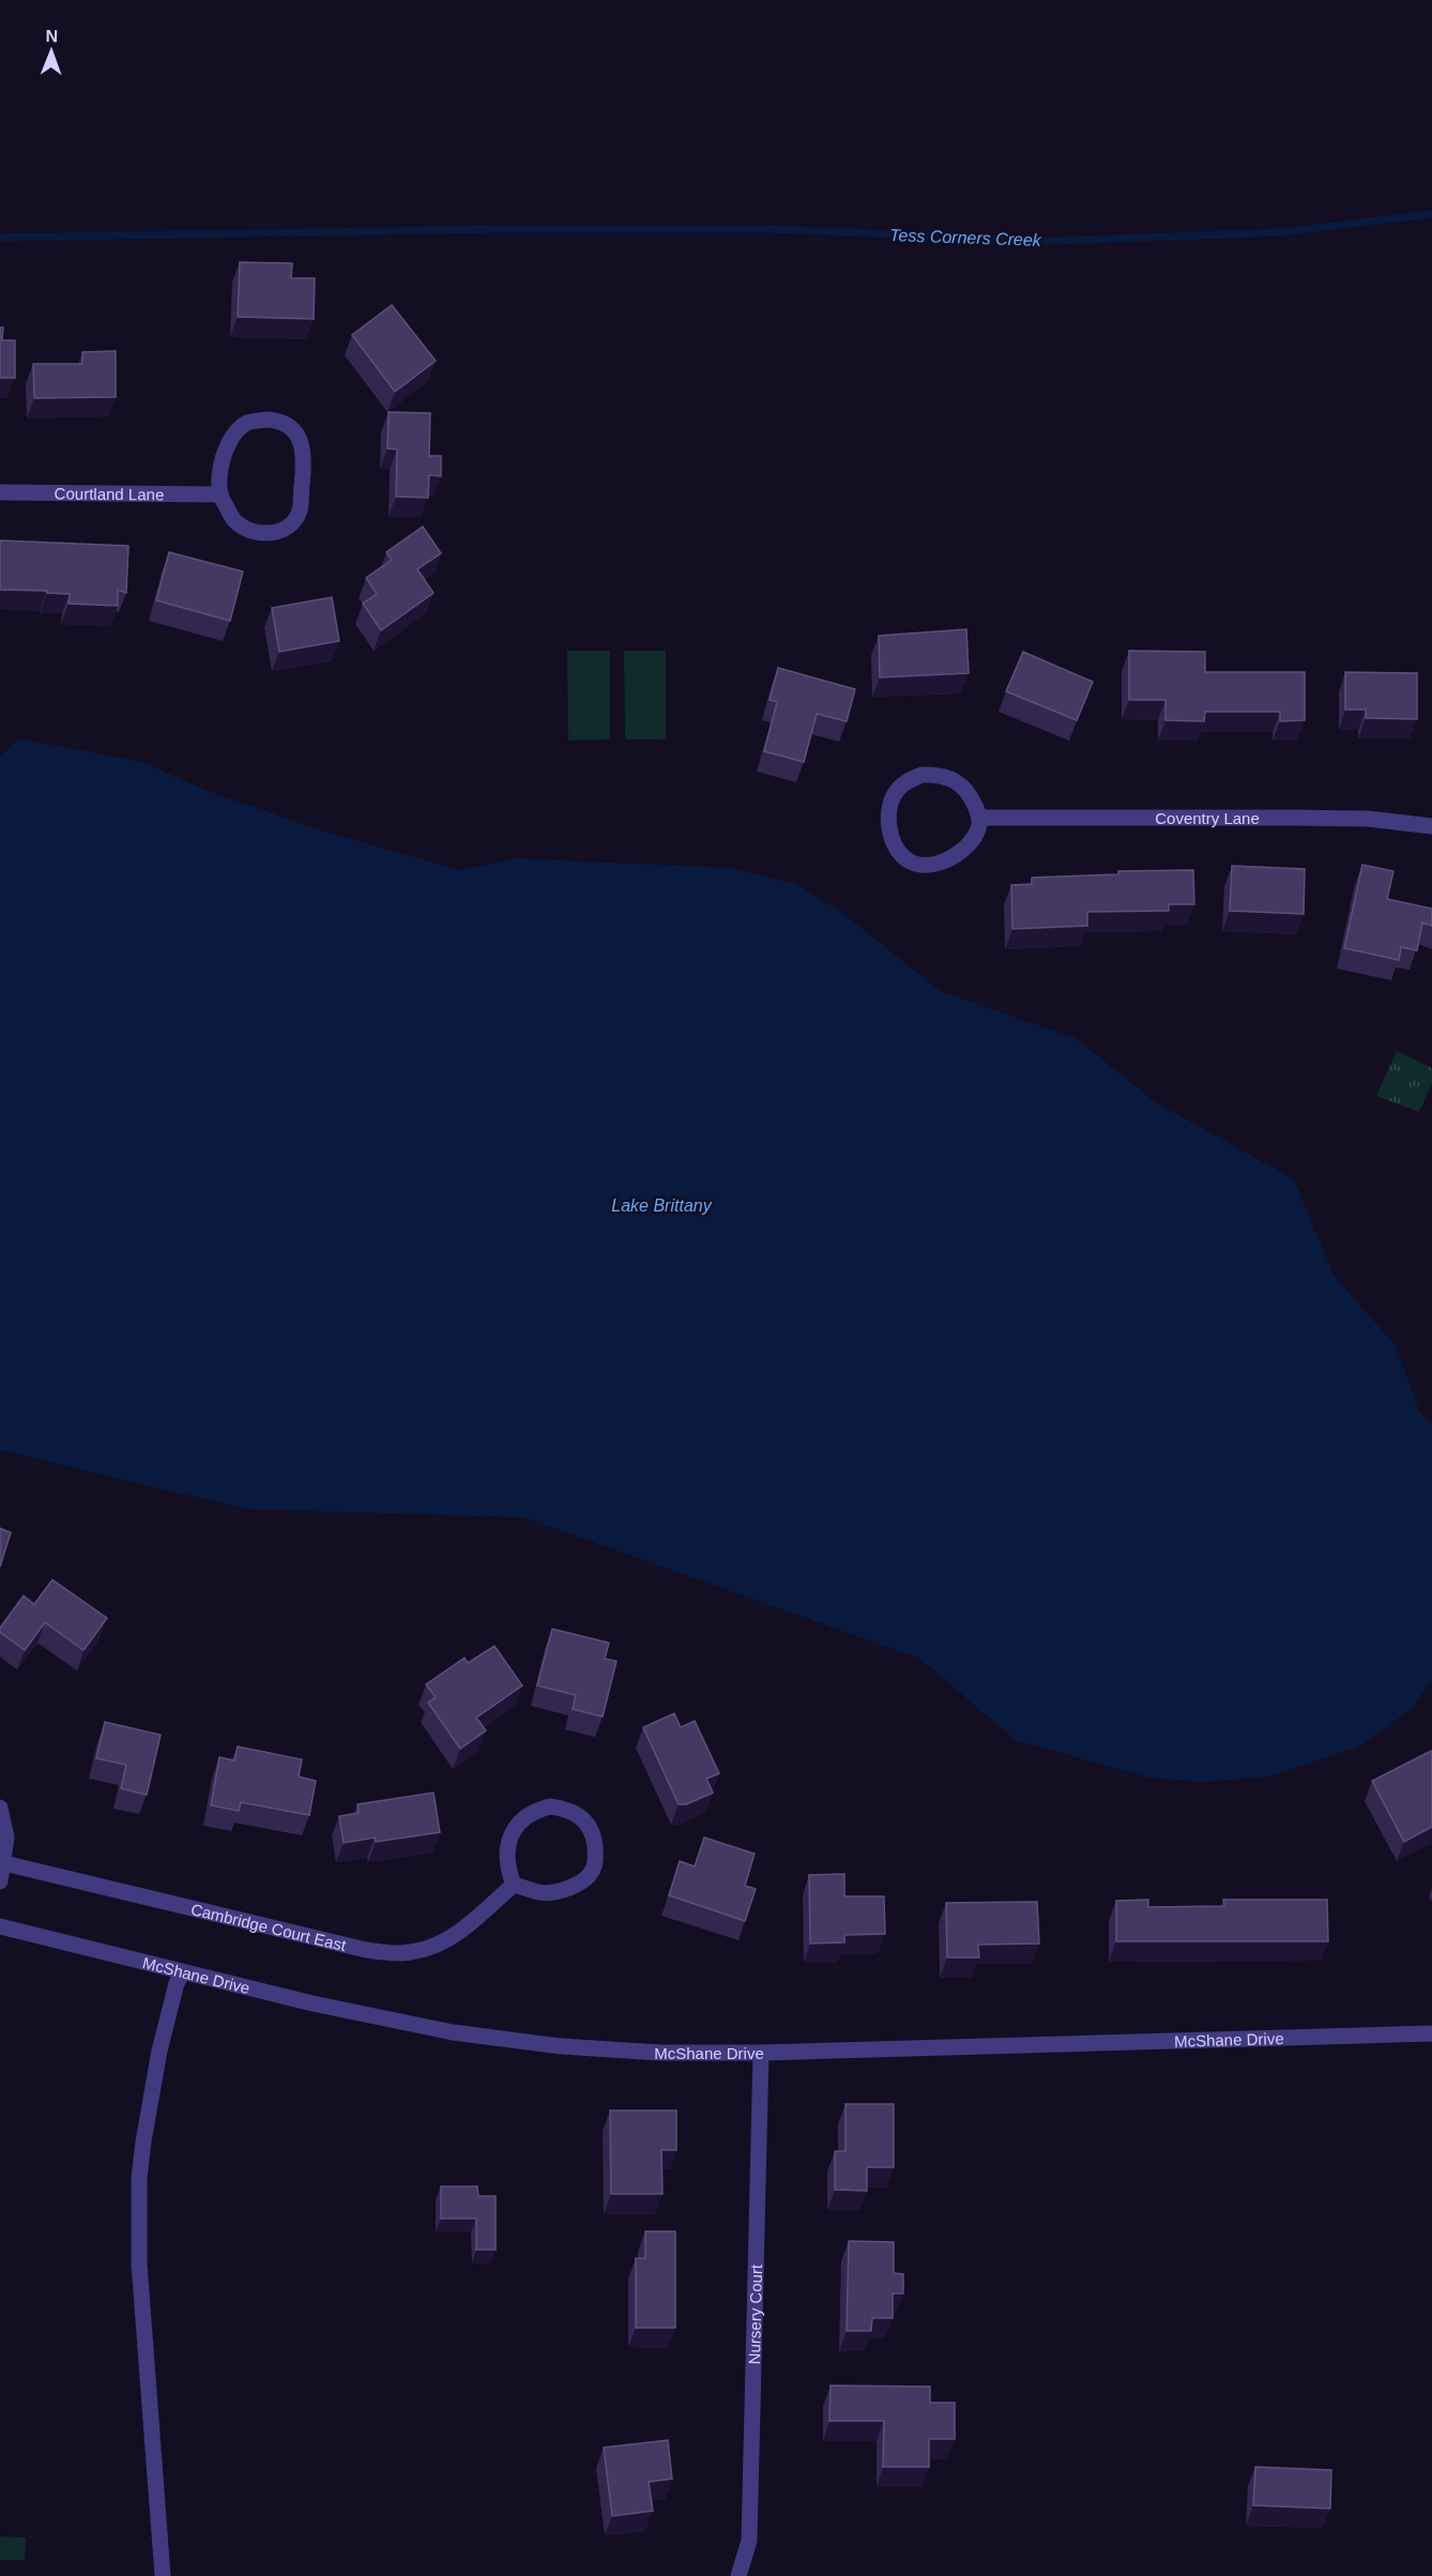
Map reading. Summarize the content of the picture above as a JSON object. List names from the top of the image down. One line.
{"streets":{"street":["Courtland Lane","Coventry Lane","Cambridge Court East","McShane Drive","Nursery Court"]},"crossings":[["McShane Drive","Nursery Court"]],"water":["Tess Corners Creek","Lake Brittany"],"north":"top"}
